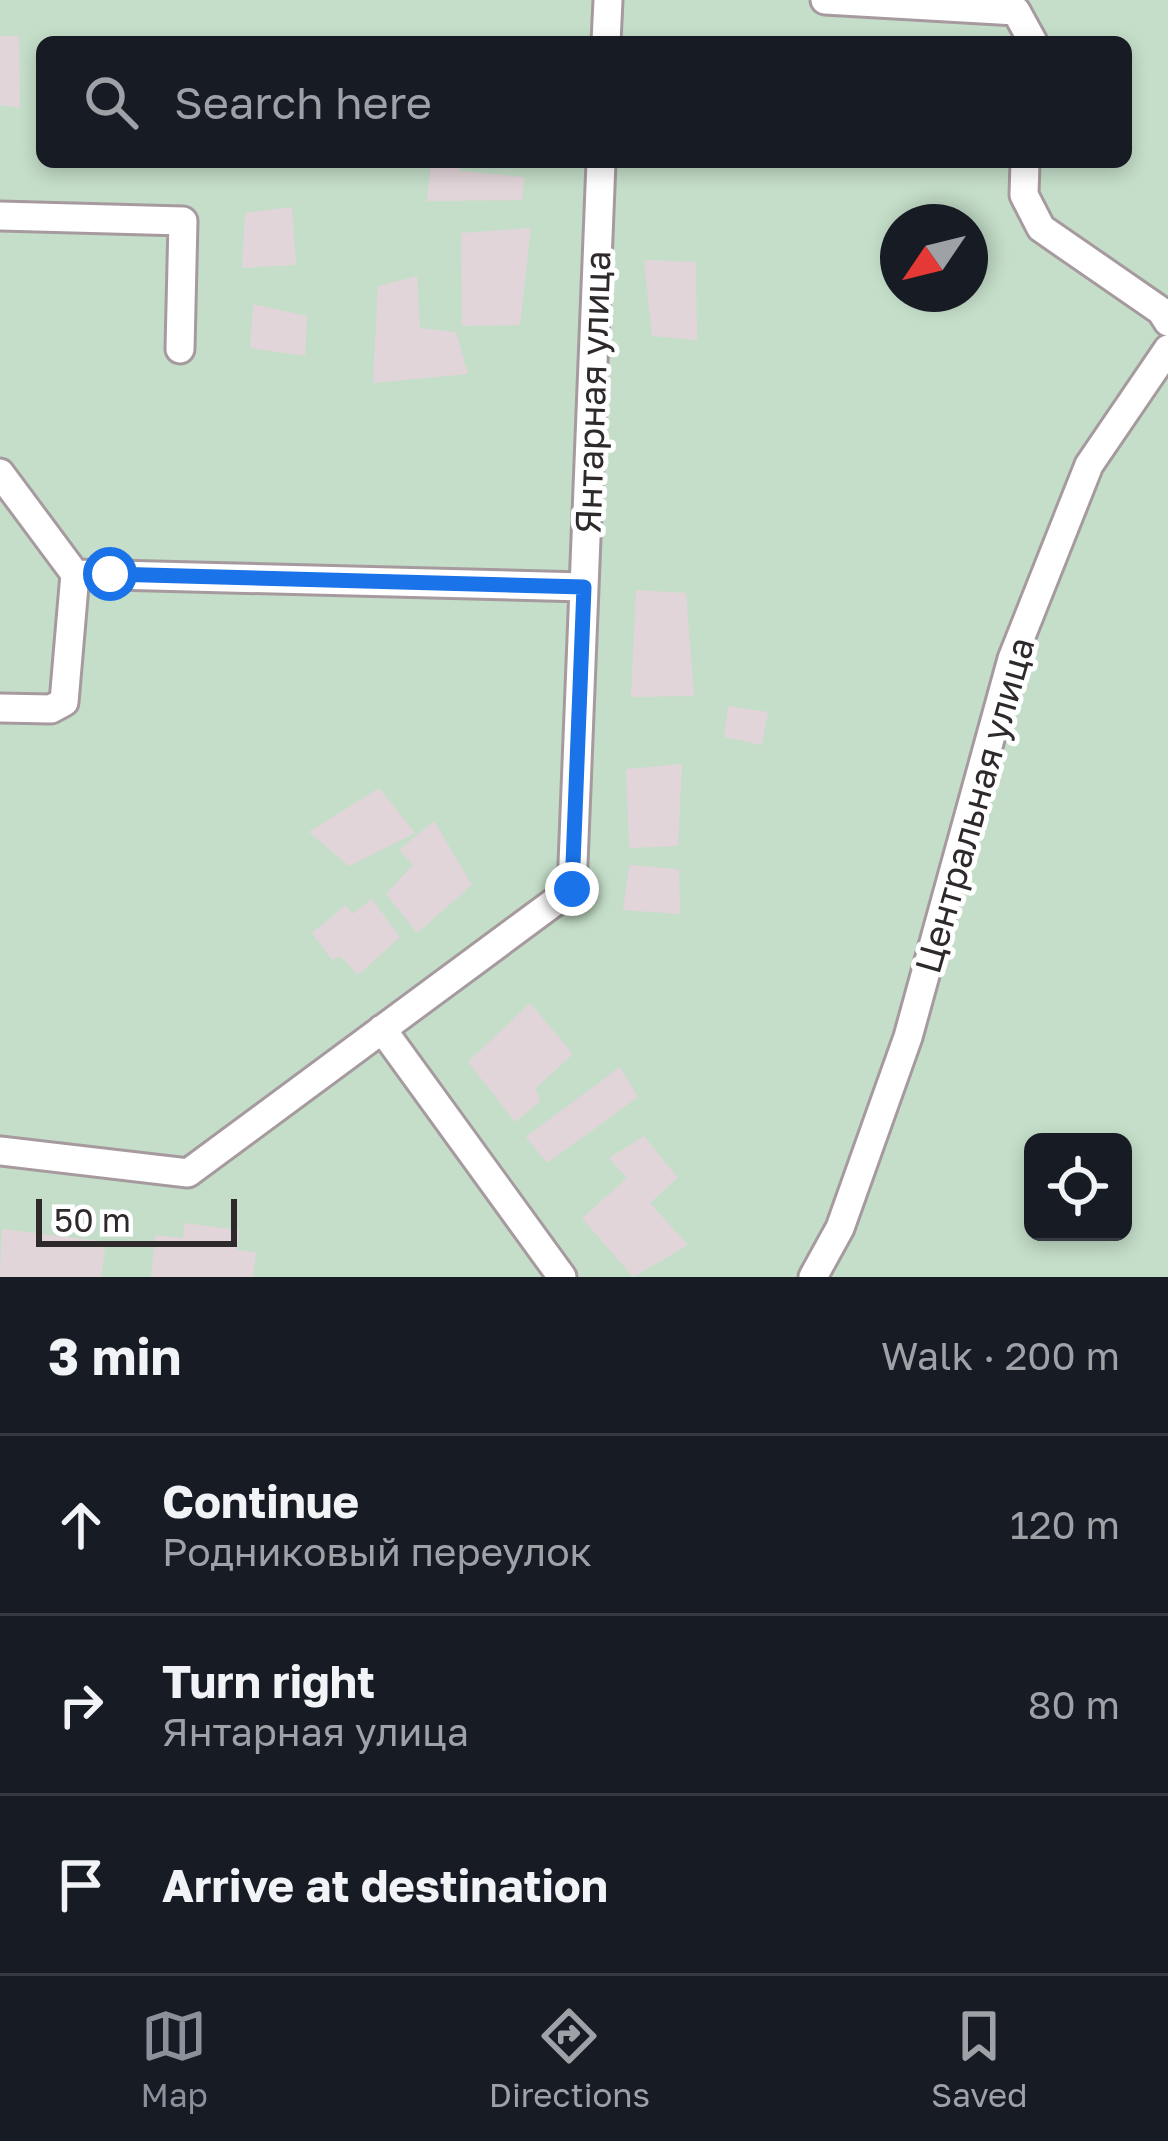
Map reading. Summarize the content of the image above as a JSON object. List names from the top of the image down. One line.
{"streets":{"street":["Янтарная улица","Центральная улица"]},"scale_bar":"50 m","north":"bottom left","page":{"search":"Search here","scale":"50 m","heading":["3 min","Walk · 200 m"],"list":[["Continue","Родниковый переулок","120 m"],["Turn right","Янтарная улица","80 m"],"Arrive at destination"],"nav":["Map","Directions","Saved"]}}
